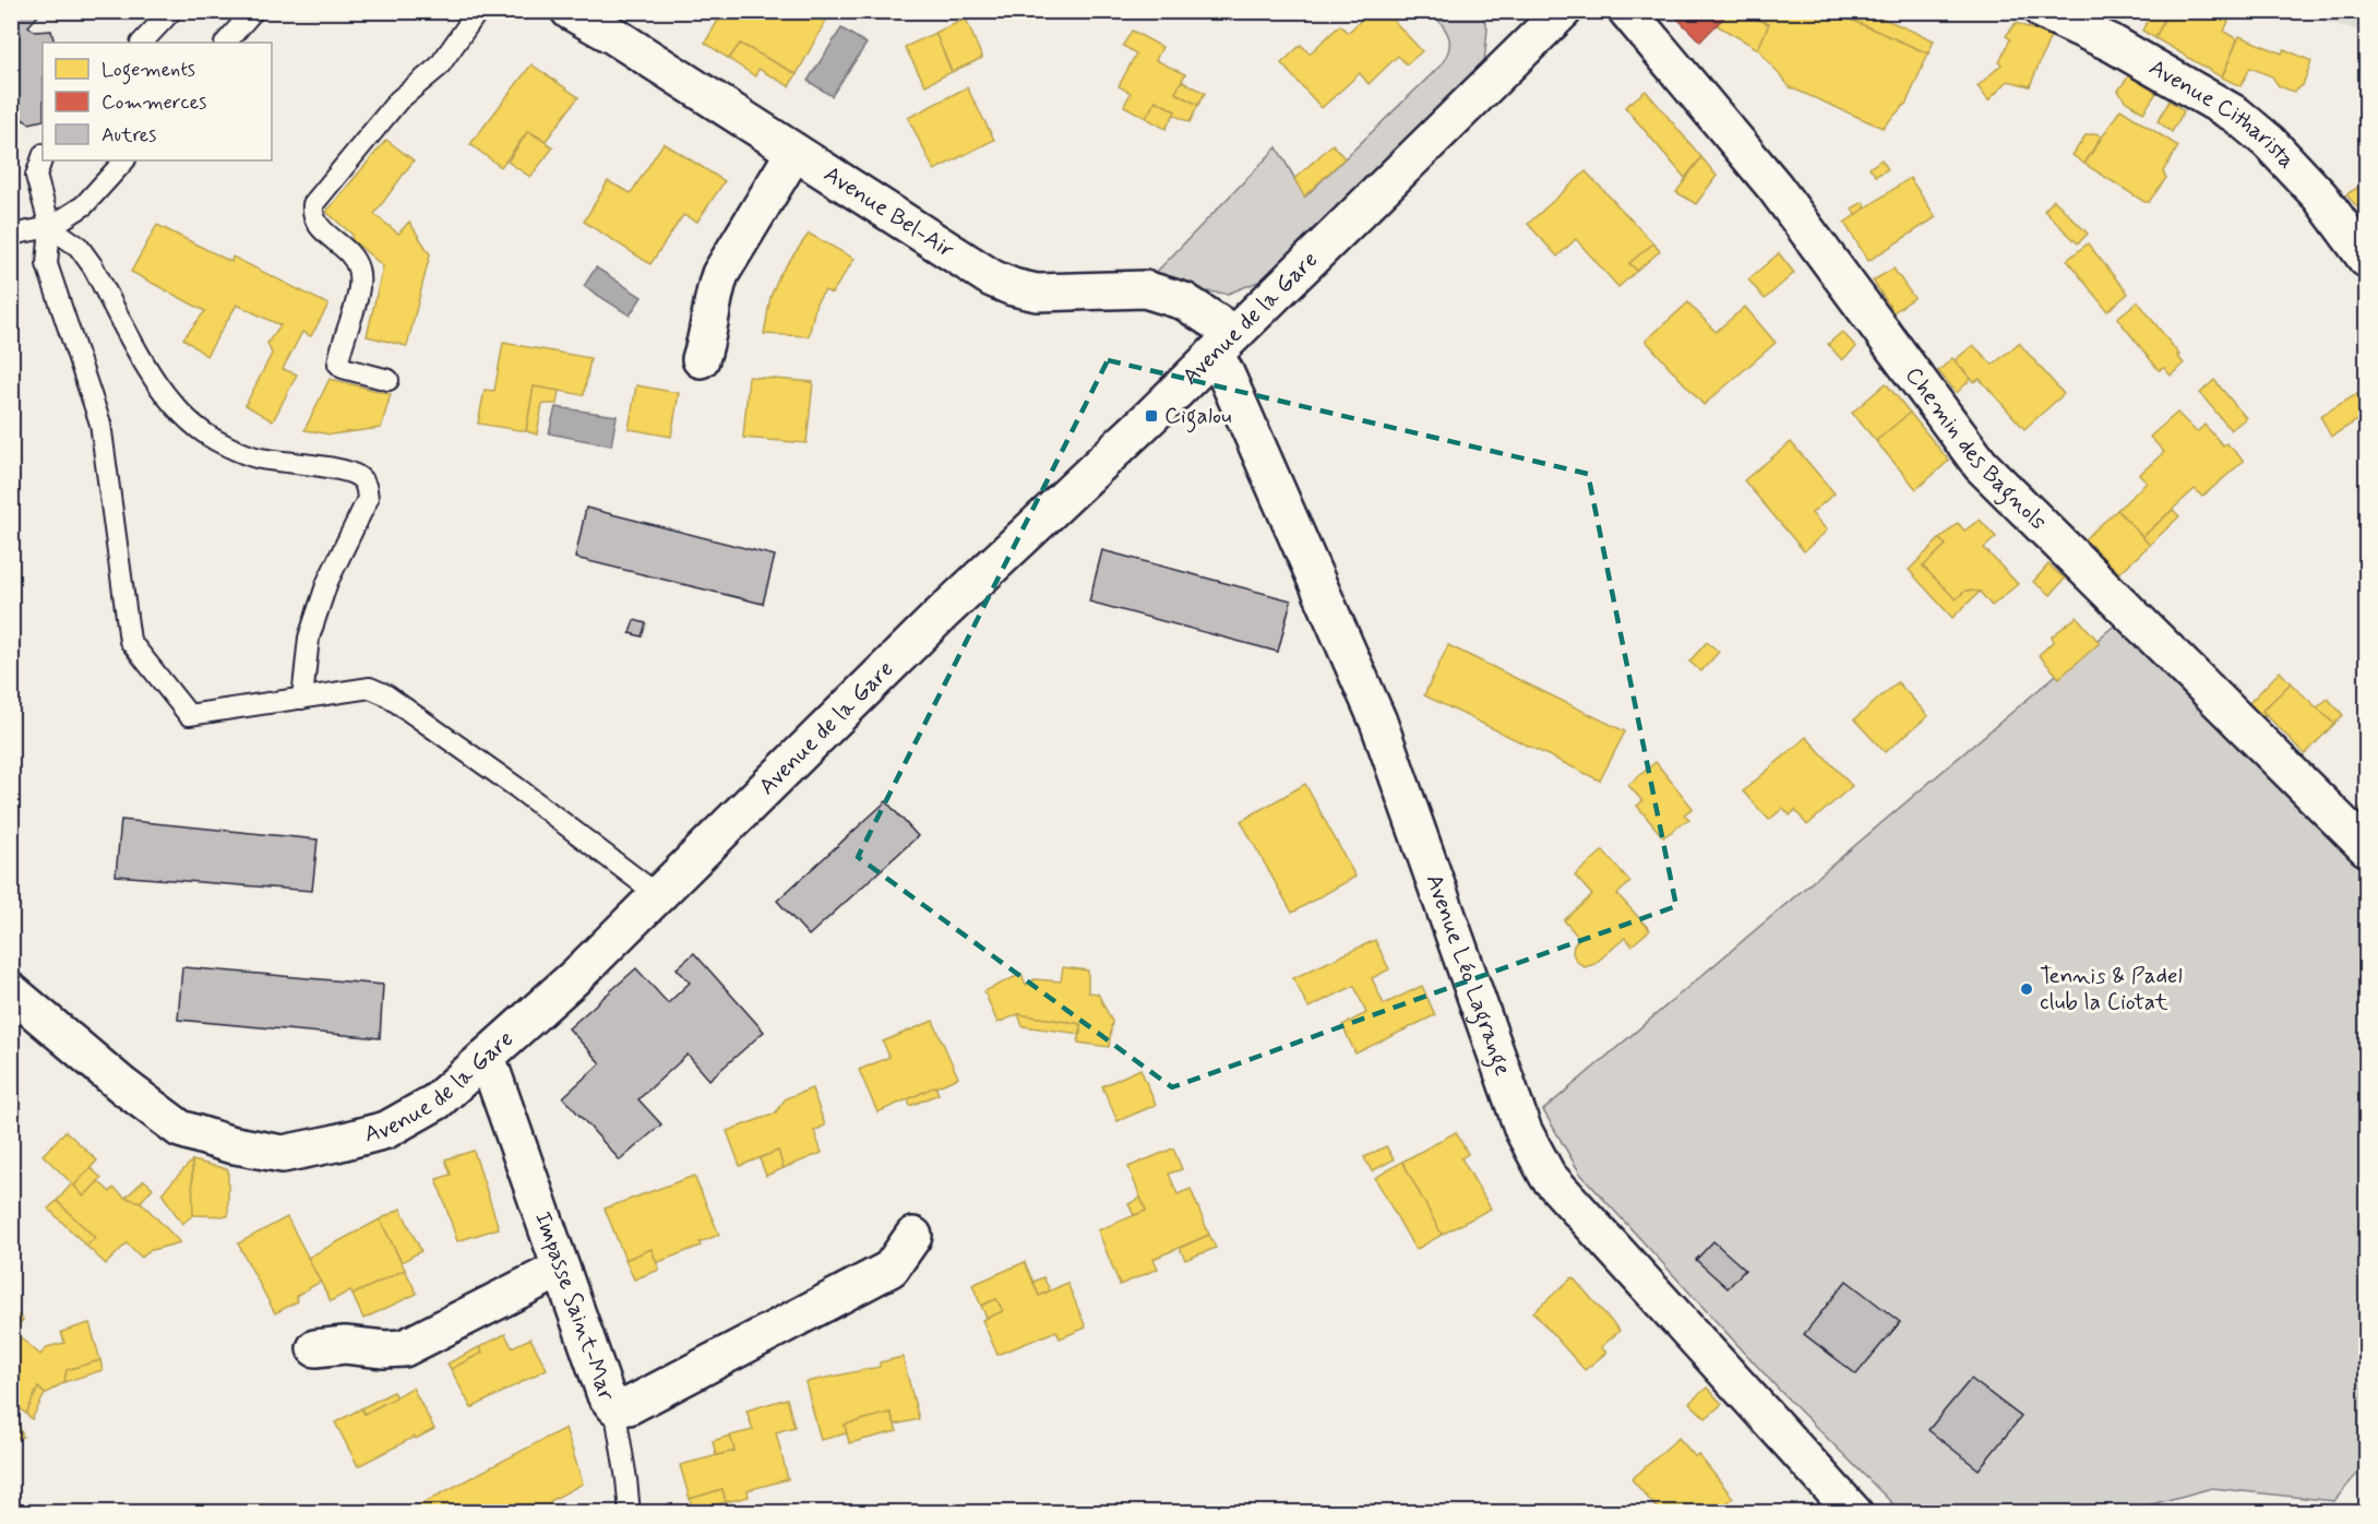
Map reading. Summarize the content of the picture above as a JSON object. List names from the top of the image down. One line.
{"streets":{"street":["Avenue Citharista","Avenue Bel-Air","Avenue de la Gare","Chemin des Bagnols","Avenue Léo Lagrange","Impasse Saint-Mar"]},"crossings":[["Avenue Bel-Air","Avenue de la Gare"],["Avenue Bel-Air","Avenue Léo Lagrange"],["Avenue de la Gare","Avenue Léo Lagrange"],["Avenue de la Gare","Impasse Saint-Mar"]],"places":{"transit":["Cigalou"],"other":["Tennis & Padel club la Ciotat"]},"legend":["Logements","Commerces","Autres"]}
